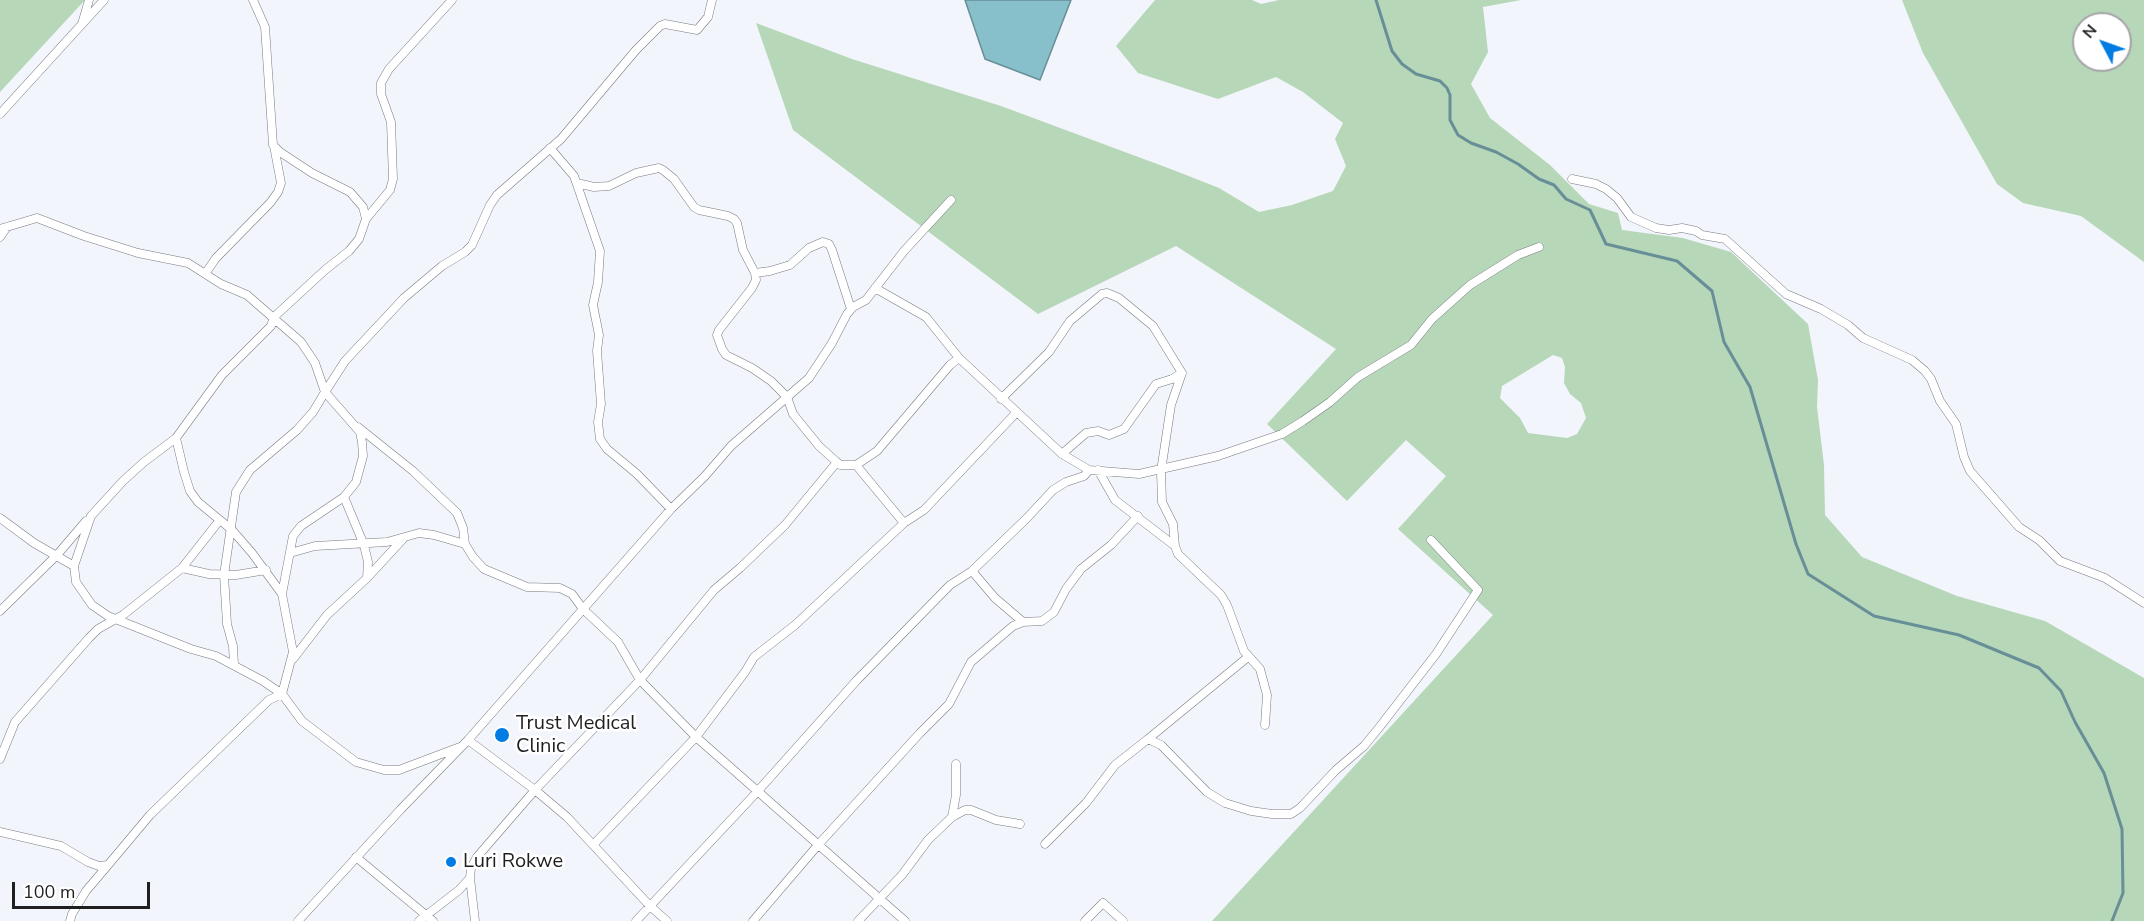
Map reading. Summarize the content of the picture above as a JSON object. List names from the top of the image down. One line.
{"places":["Trust Medical Clinic","Luri Rokwe"],"scale_bar":"100 m","north":"top left"}
